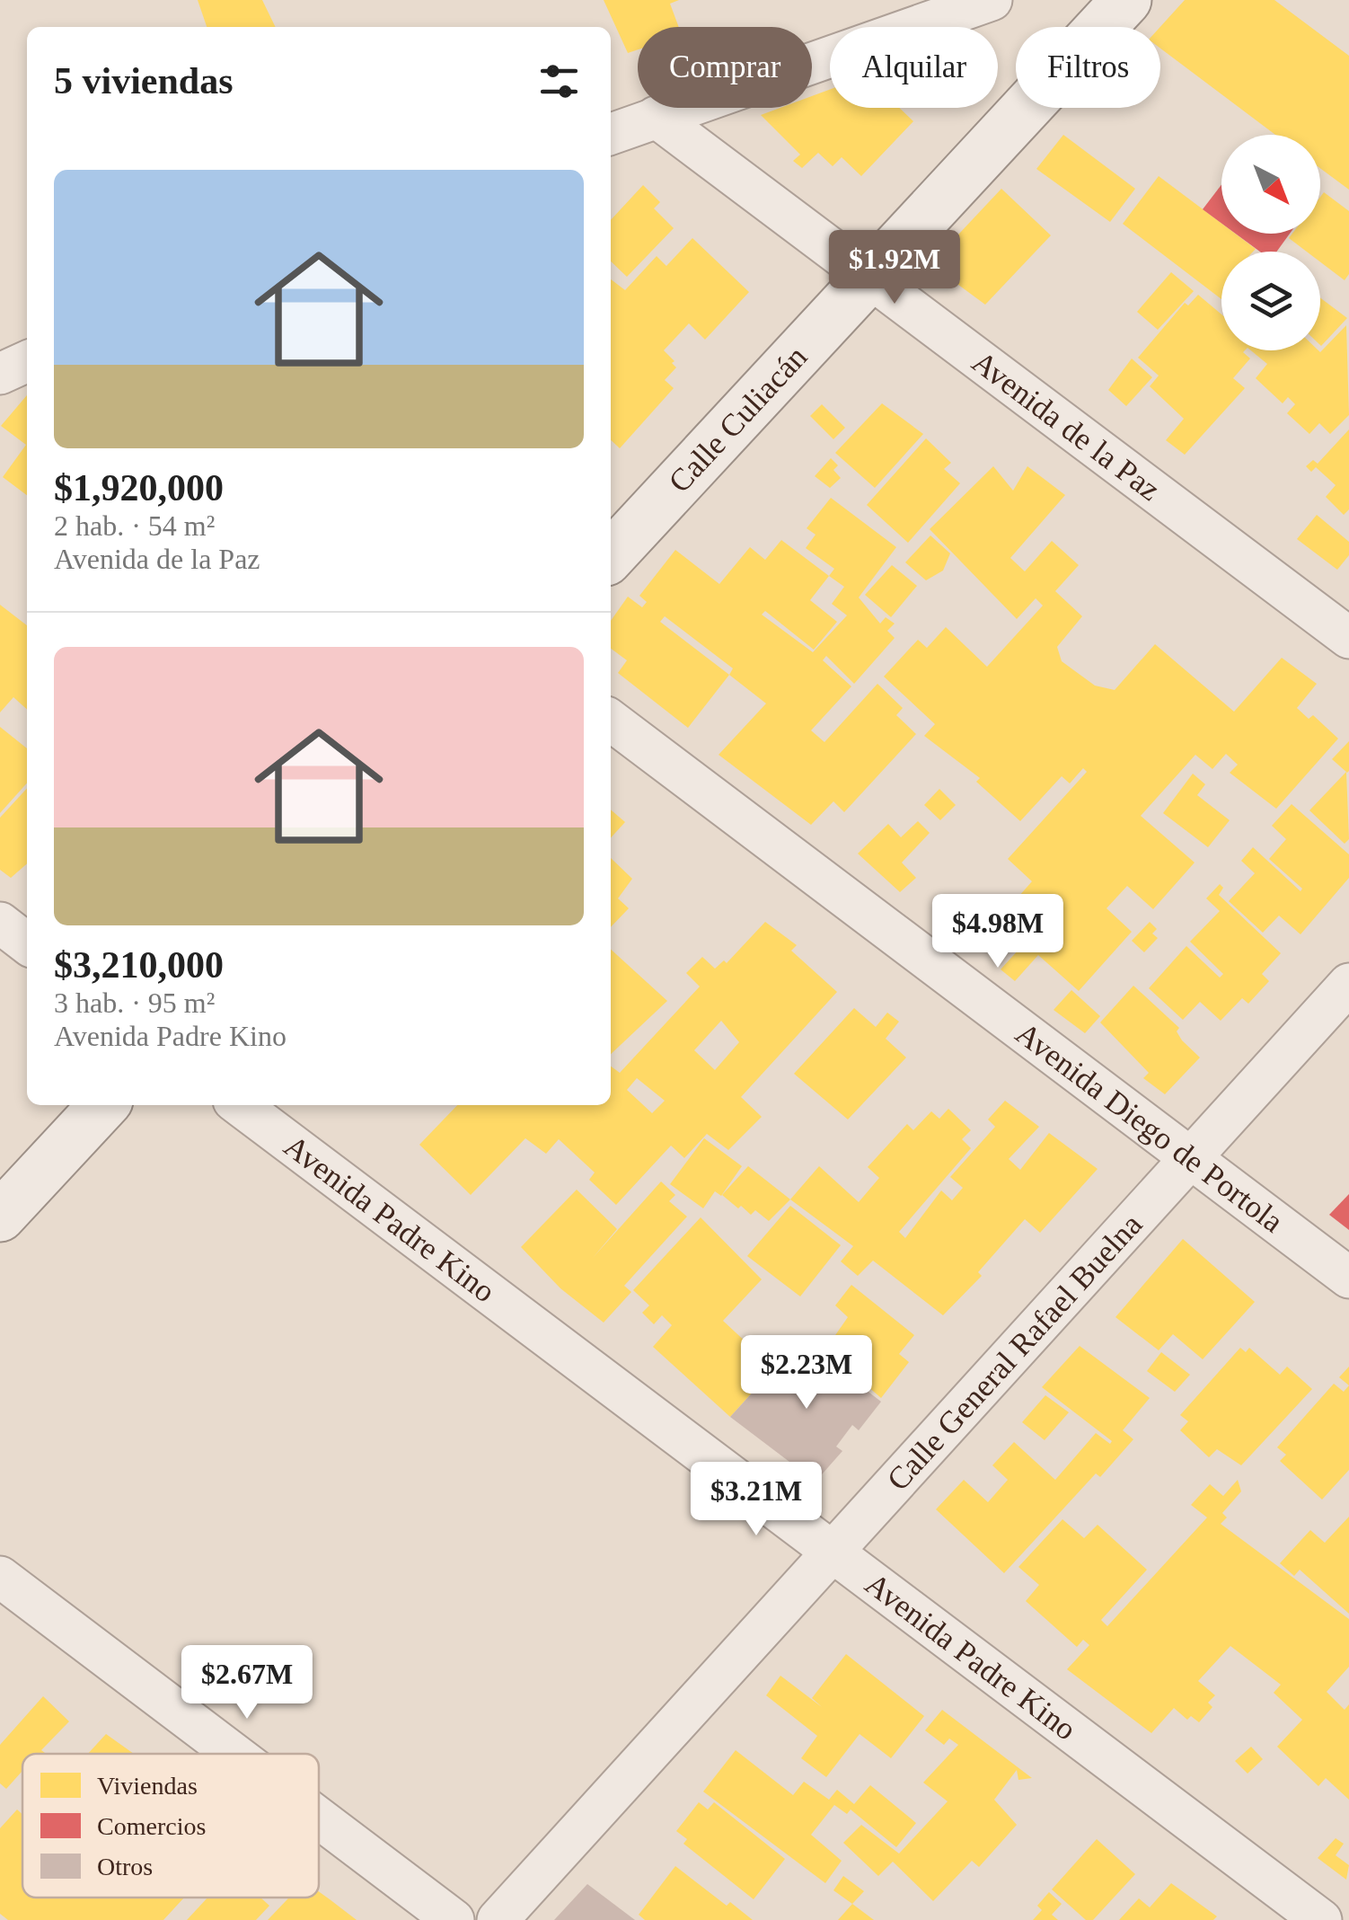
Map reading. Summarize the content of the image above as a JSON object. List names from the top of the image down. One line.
{"streets":{"street":["Calle Culiacán","Avenida de la Paz","Avenida Diego de Portola","Avenida Padre Kino","Calle General Rafael Buelna"]},"crossings":[["Calle Culiacán","Avenida de la Paz"],["Avenida Diego de Portola","Calle General Rafael Buelna"],["Avenida Padre Kino","Calle General Rafael Buelna"]],"legend":["Viviendas","Comercios","Otros"],"north":"bottom right","page":{"chip":["Comprar","Alquilar","Filtros"],"heading":"5 viviendas","list":[{"name":"$1,920,000","note":"2 hab. · 54 m² · Avenida de la Paz"},{"name":"$3,210,000","note":"3 hab. · 95 m² · Avenida Padre Kino"}],"price":["$1.92M","$4.98M","$2.23M","$3.21M","$2.67M"]}}
